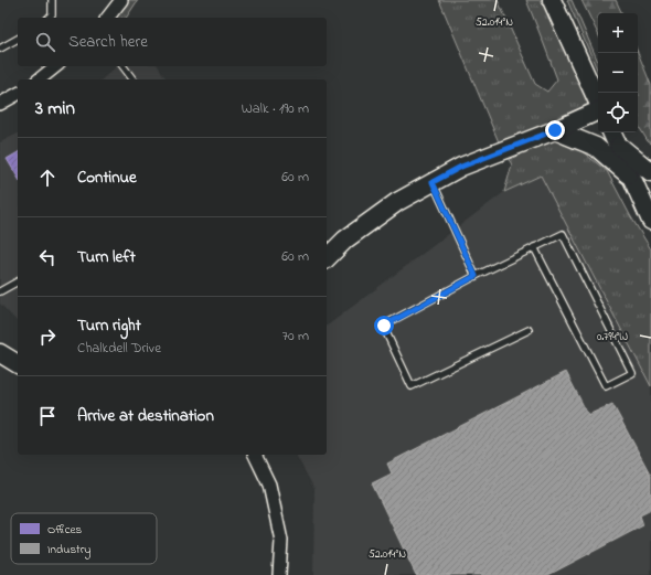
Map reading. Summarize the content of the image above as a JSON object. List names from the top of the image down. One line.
{"legend":["Offices","Industry"],"page":{"map_buttons":["+","−"],"search":"Search here","heading":["3 min","Walk · 190 m"],"list":[["Continue","60 m"],["Turn left","60 m"],["Turn right","Chalkdell Drive","70 m"],"Arrive at destination"]},"coordinates":["52.014°N","0.794°W"]}
